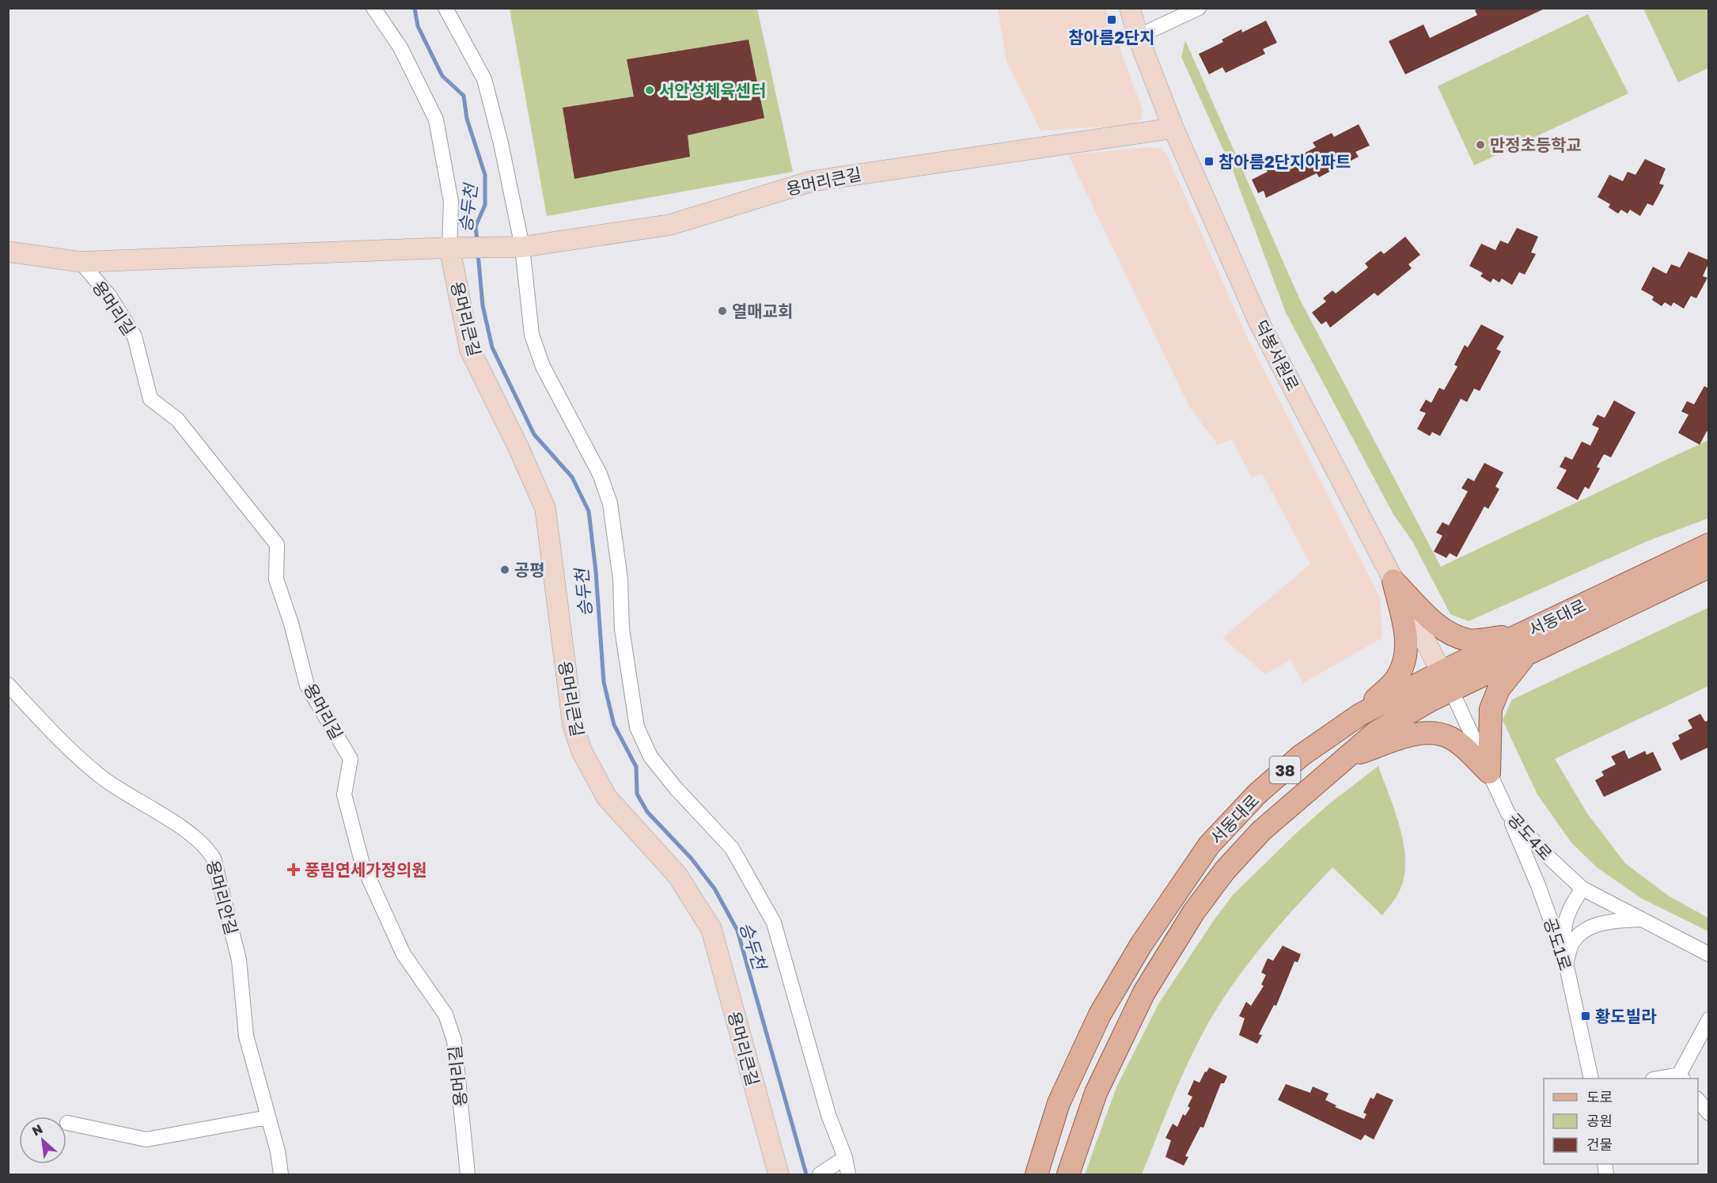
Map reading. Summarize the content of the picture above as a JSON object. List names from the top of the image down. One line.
{"streets":{"main road":["서동대로","38"],"street":["용머리큰길","용머리길","덕봉서원로","공도4로","용머리안길","공도1로"]},"crossings":[["용머리큰길","용머리길"],["용머리큰길","덕봉서원로"],["덕봉서원로","서동대로"],["덕봉서원로","공도4로"],["서동대로","공도4로"],["공도4로","공도1로"]],"water":["승두천"],"places":{"transit":["참아름2단지","참아름2단지아파트","황도빌라"],"other":["서안성체육센터","만정초등학교","열매교회","공평"],"health":["풍림연세가정의원"]},"legend":["도로","공원","건물"],"north":"top left"}
